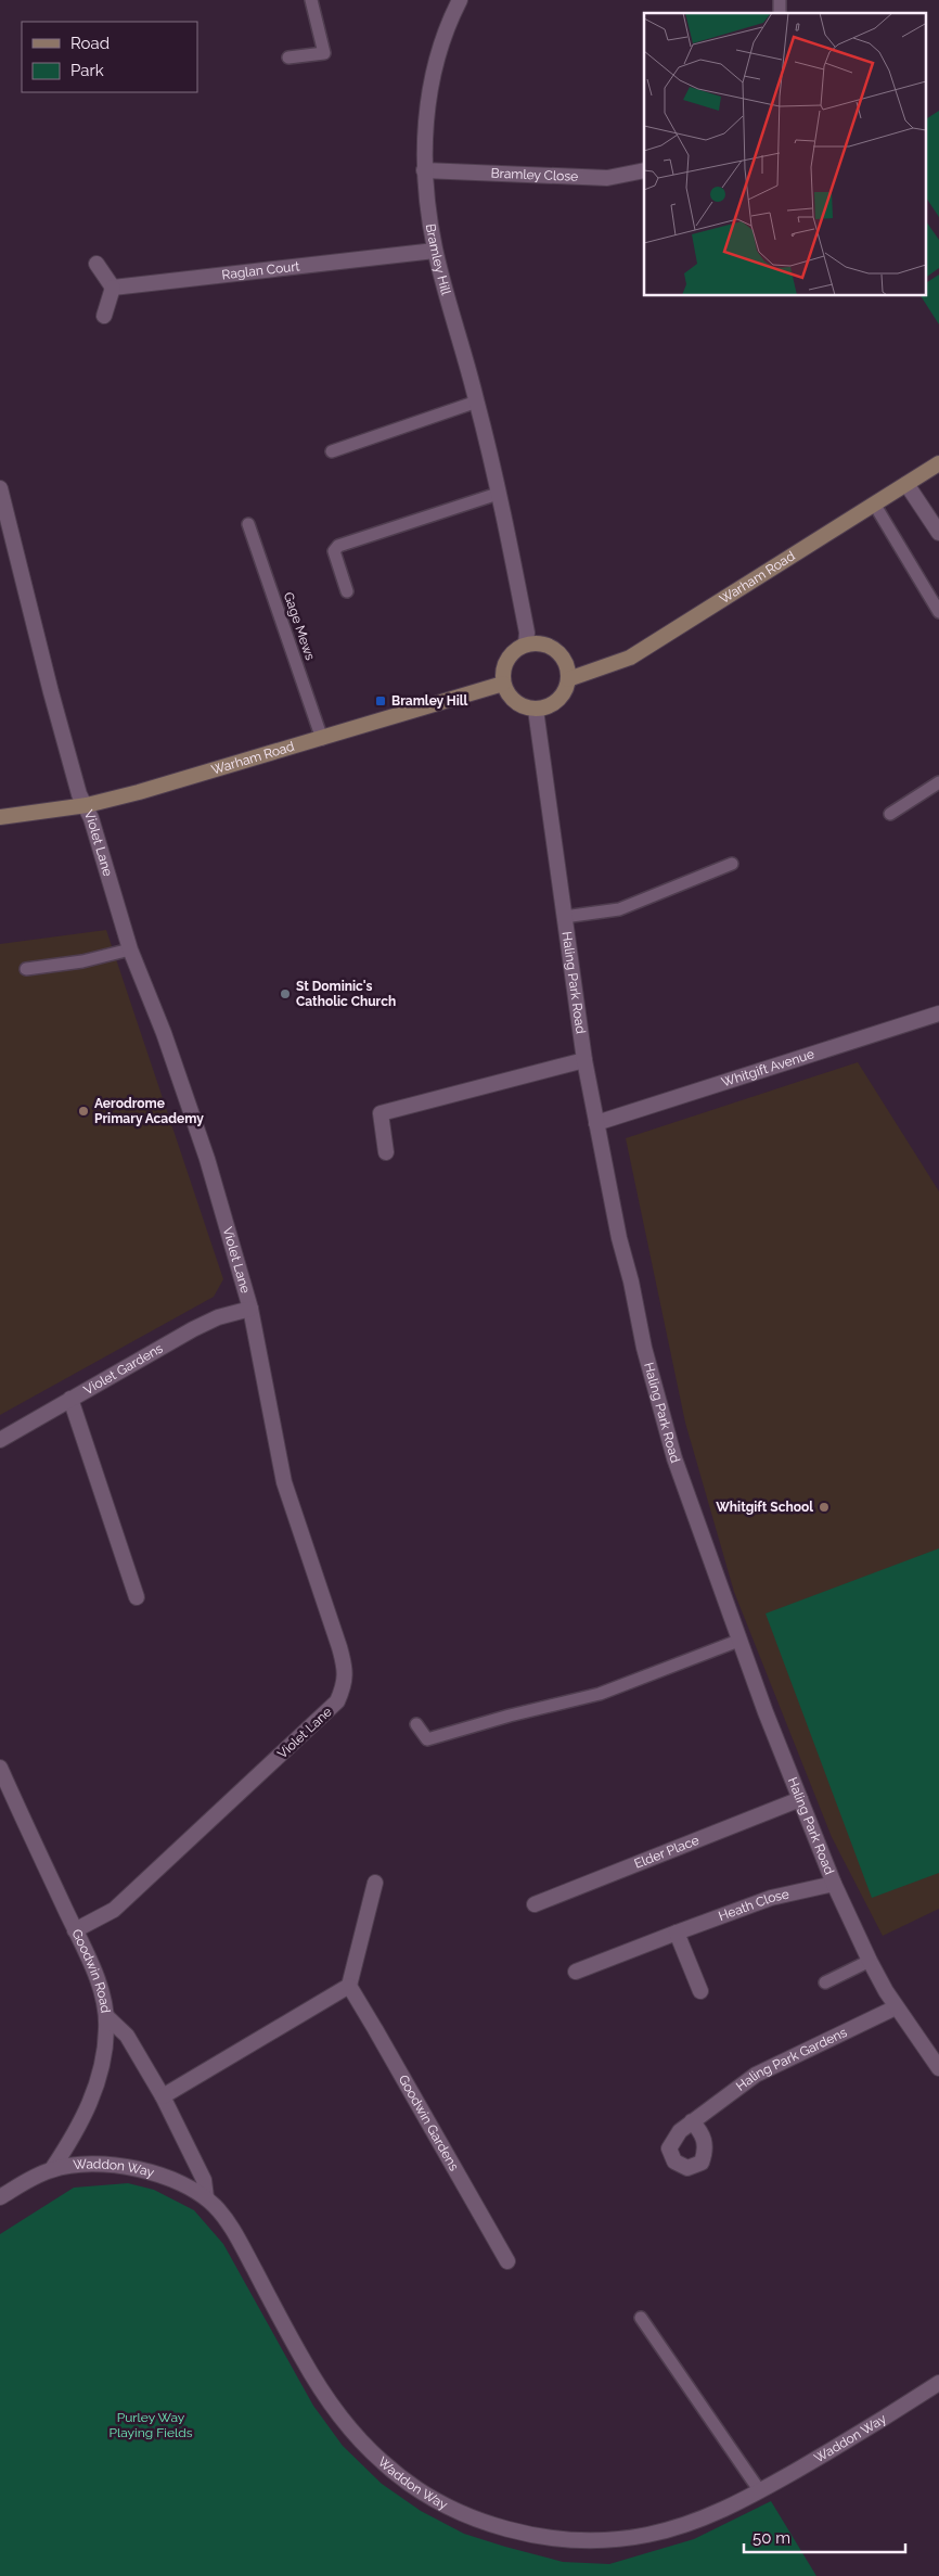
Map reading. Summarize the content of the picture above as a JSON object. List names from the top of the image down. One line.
{"streets":{"main road":["Warham Road"],"street":["Bramley Close","Bramley Hill","Raglan Court","Violet Lane","Haling Park Road","Whitgift Avenue","Violet Gardens","Elder Place","Heath Close","Goodwin Road","Haling Park Gardens","Goodwin Gardens","Waddon Way"],"lane":["Gage Mews"]},"crossings":[["Bramley Close","Bramley Hill"],["Bramley Hill","Raglan Court"],["Bramley Hill","Warham Road"],["Bramley Hill","Haling Park Road"],["Warham Road","Gage Mews"],["Warham Road","Violet Lane"],["Warham Road","Haling Park Road"],["Violet Lane","Violet Gardens"],["Violet Lane","Goodwin Road"],["Haling Park Road","Whitgift Avenue"],["Haling Park Road","Elder Place"],["Haling Park Road","Heath Close"],["Haling Park Road","Haling Park Gardens"],["Goodwin Road","Waddon Way"]],"parks":["Purley Way Playing Fields"],"places":{"transit":["Bramley Hill"],"other":["St Dominic's Catholic Church","Aerodrome Primary Academy","Whitgift School"]},"legend":["Road","Park"],"scale_bar":"50 m"}
